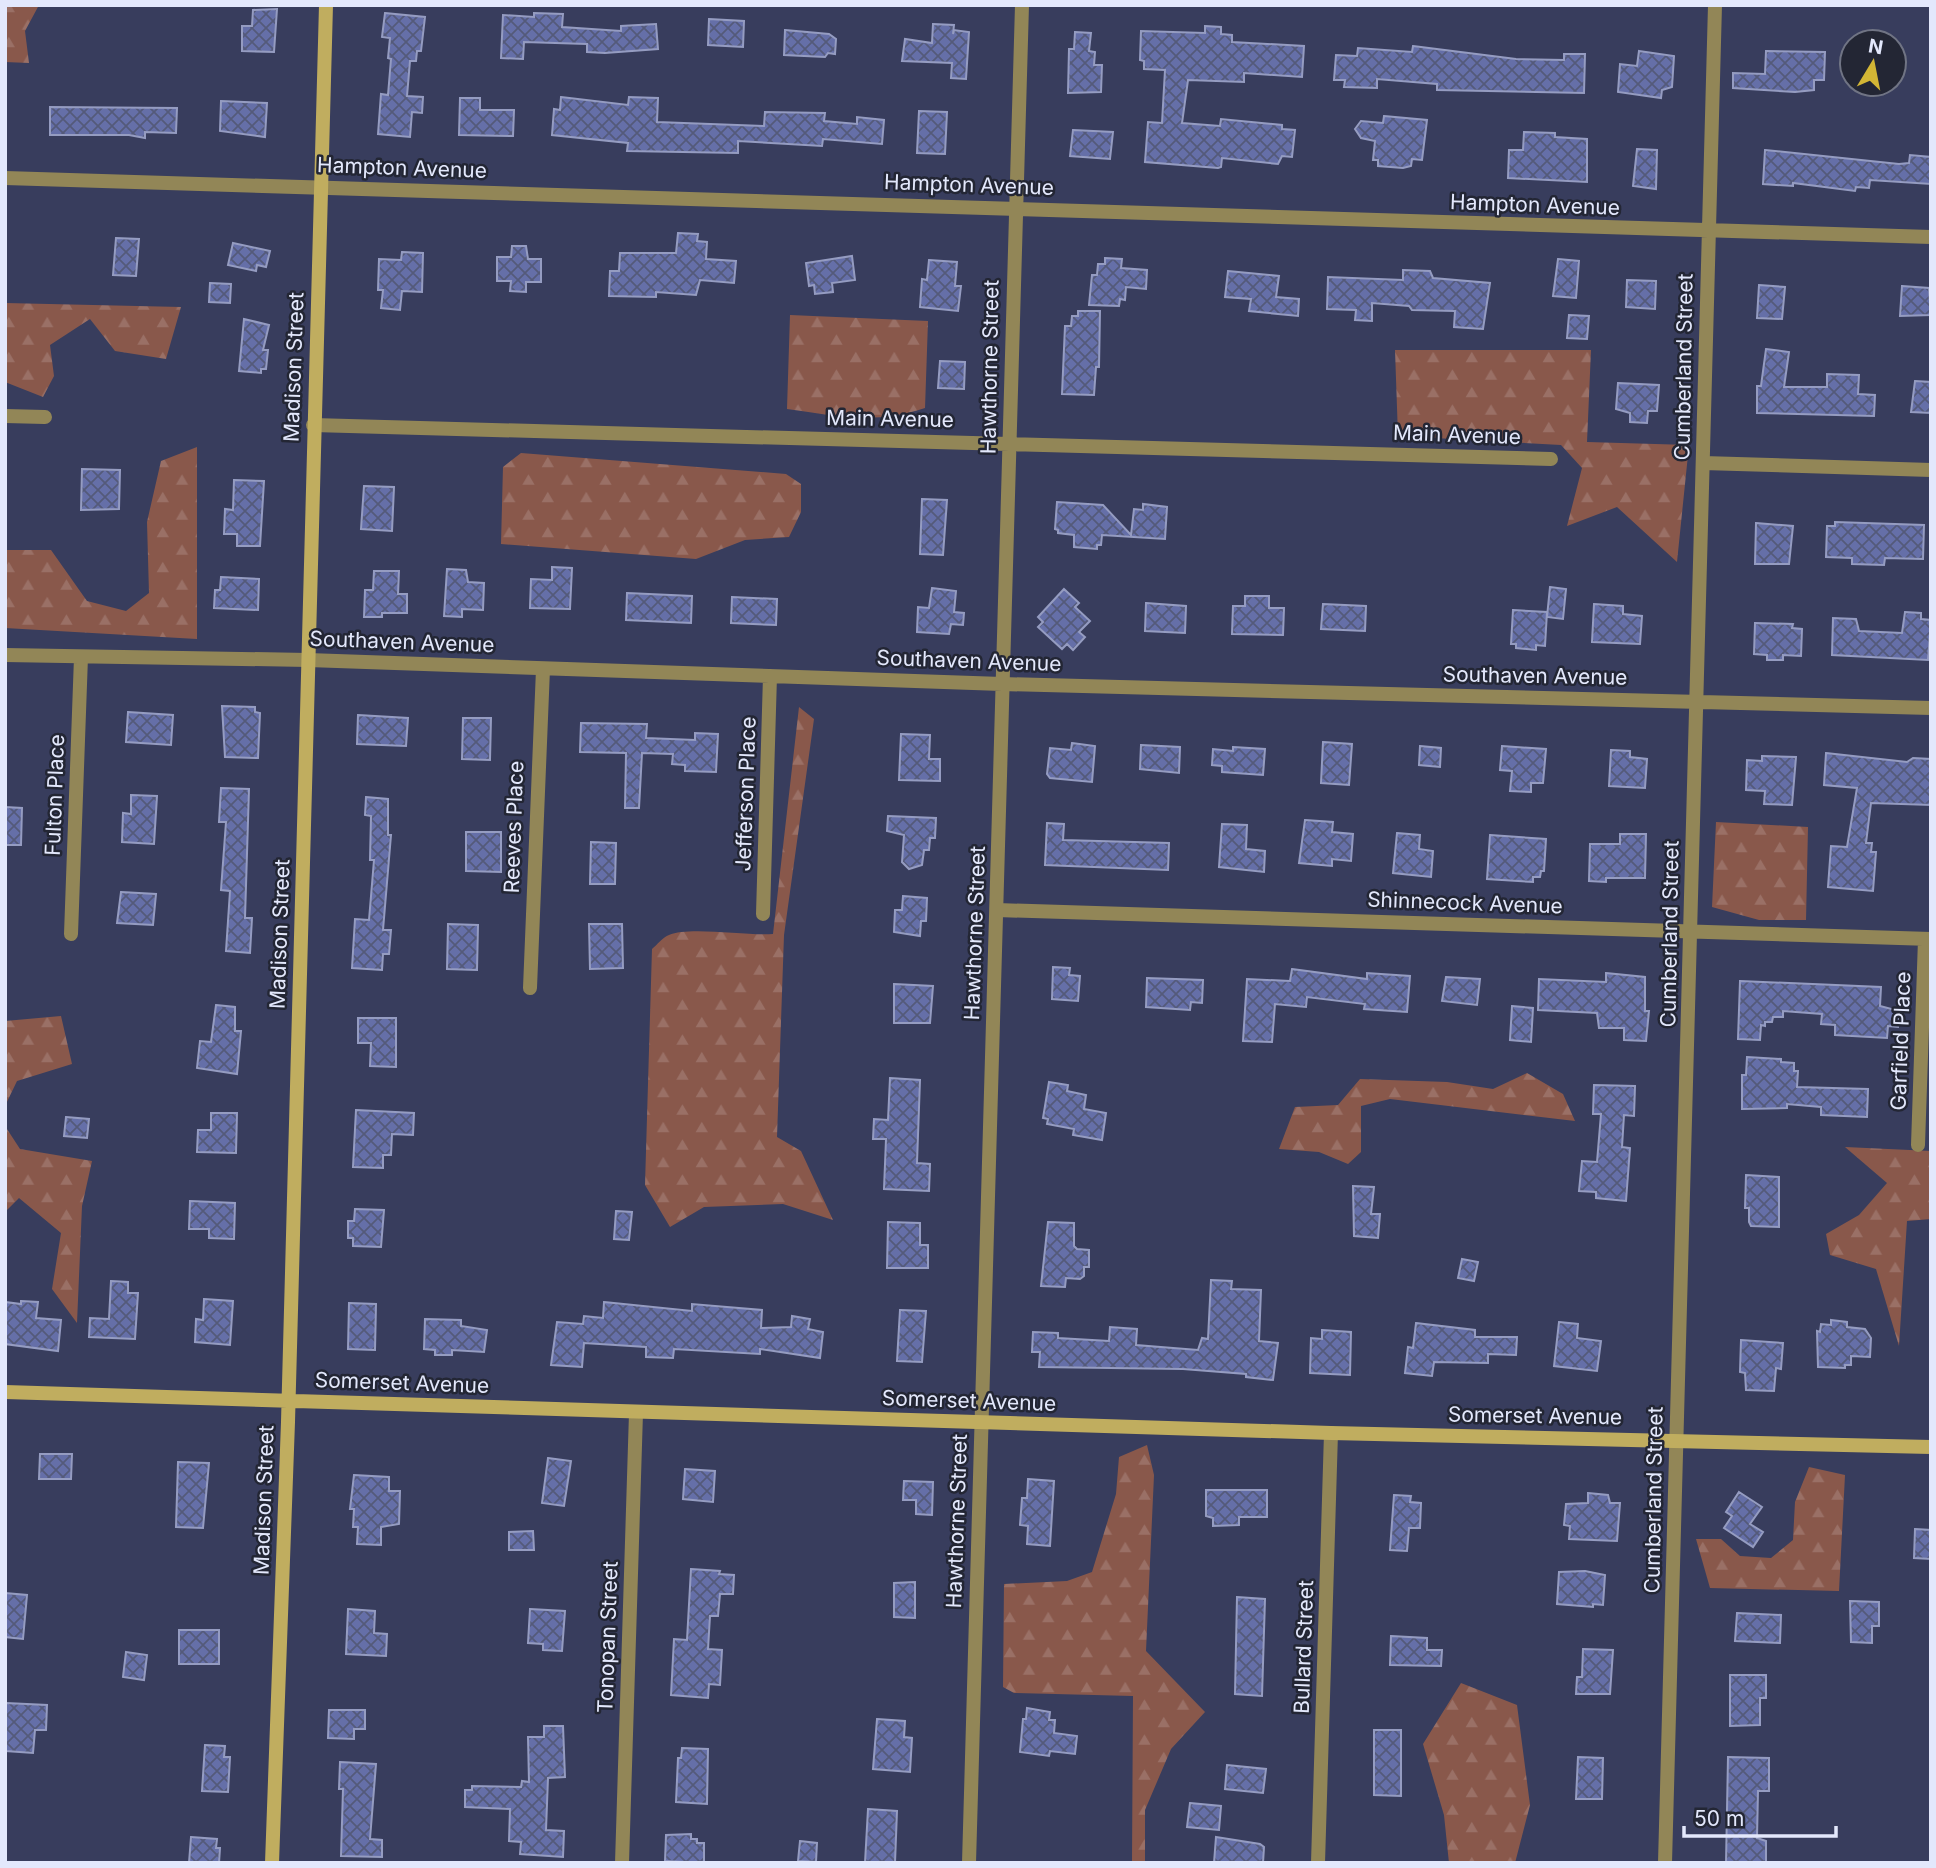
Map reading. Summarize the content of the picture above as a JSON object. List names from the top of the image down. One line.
{"streets":{"street":["Hampton Avenue","Madison Street","Hawthorne Street","Cumberland Street","Main Avenue","Southaven Avenue","Jefferson Place","Fulton Place","Reeves Place","Shinnecock Avenue","Garfield Place","Somerset Avenue","Tonopan Street","Bullard Street"]},"crossings":[["Hampton Avenue","Madison Street"],["Hampton Avenue","Hawthorne Street"],["Hampton Avenue","Cumberland Street"],["Madison Street","Main Avenue"],["Madison Street","Southaven Avenue"],["Madison Street","Somerset Avenue"],["Hawthorne Street","Main Avenue"],["Hawthorne Street","Southaven Avenue"],["Hawthorne Street","Shinnecock Avenue"],["Hawthorne Street","Somerset Avenue"],["Cumberland Street","Southaven Avenue"],["Cumberland Street","Shinnecock Avenue"],["Cumberland Street","Somerset Avenue"],["Southaven Avenue","Jefferson Place"],["Southaven Avenue","Fulton Place"],["Southaven Avenue","Reeves Place"],["Shinnecock Avenue","Garfield Place"],["Somerset Avenue","Tonopan Street"],["Somerset Avenue","Bullard Street"]],"scale_bar":"50 m","north":"top"}
